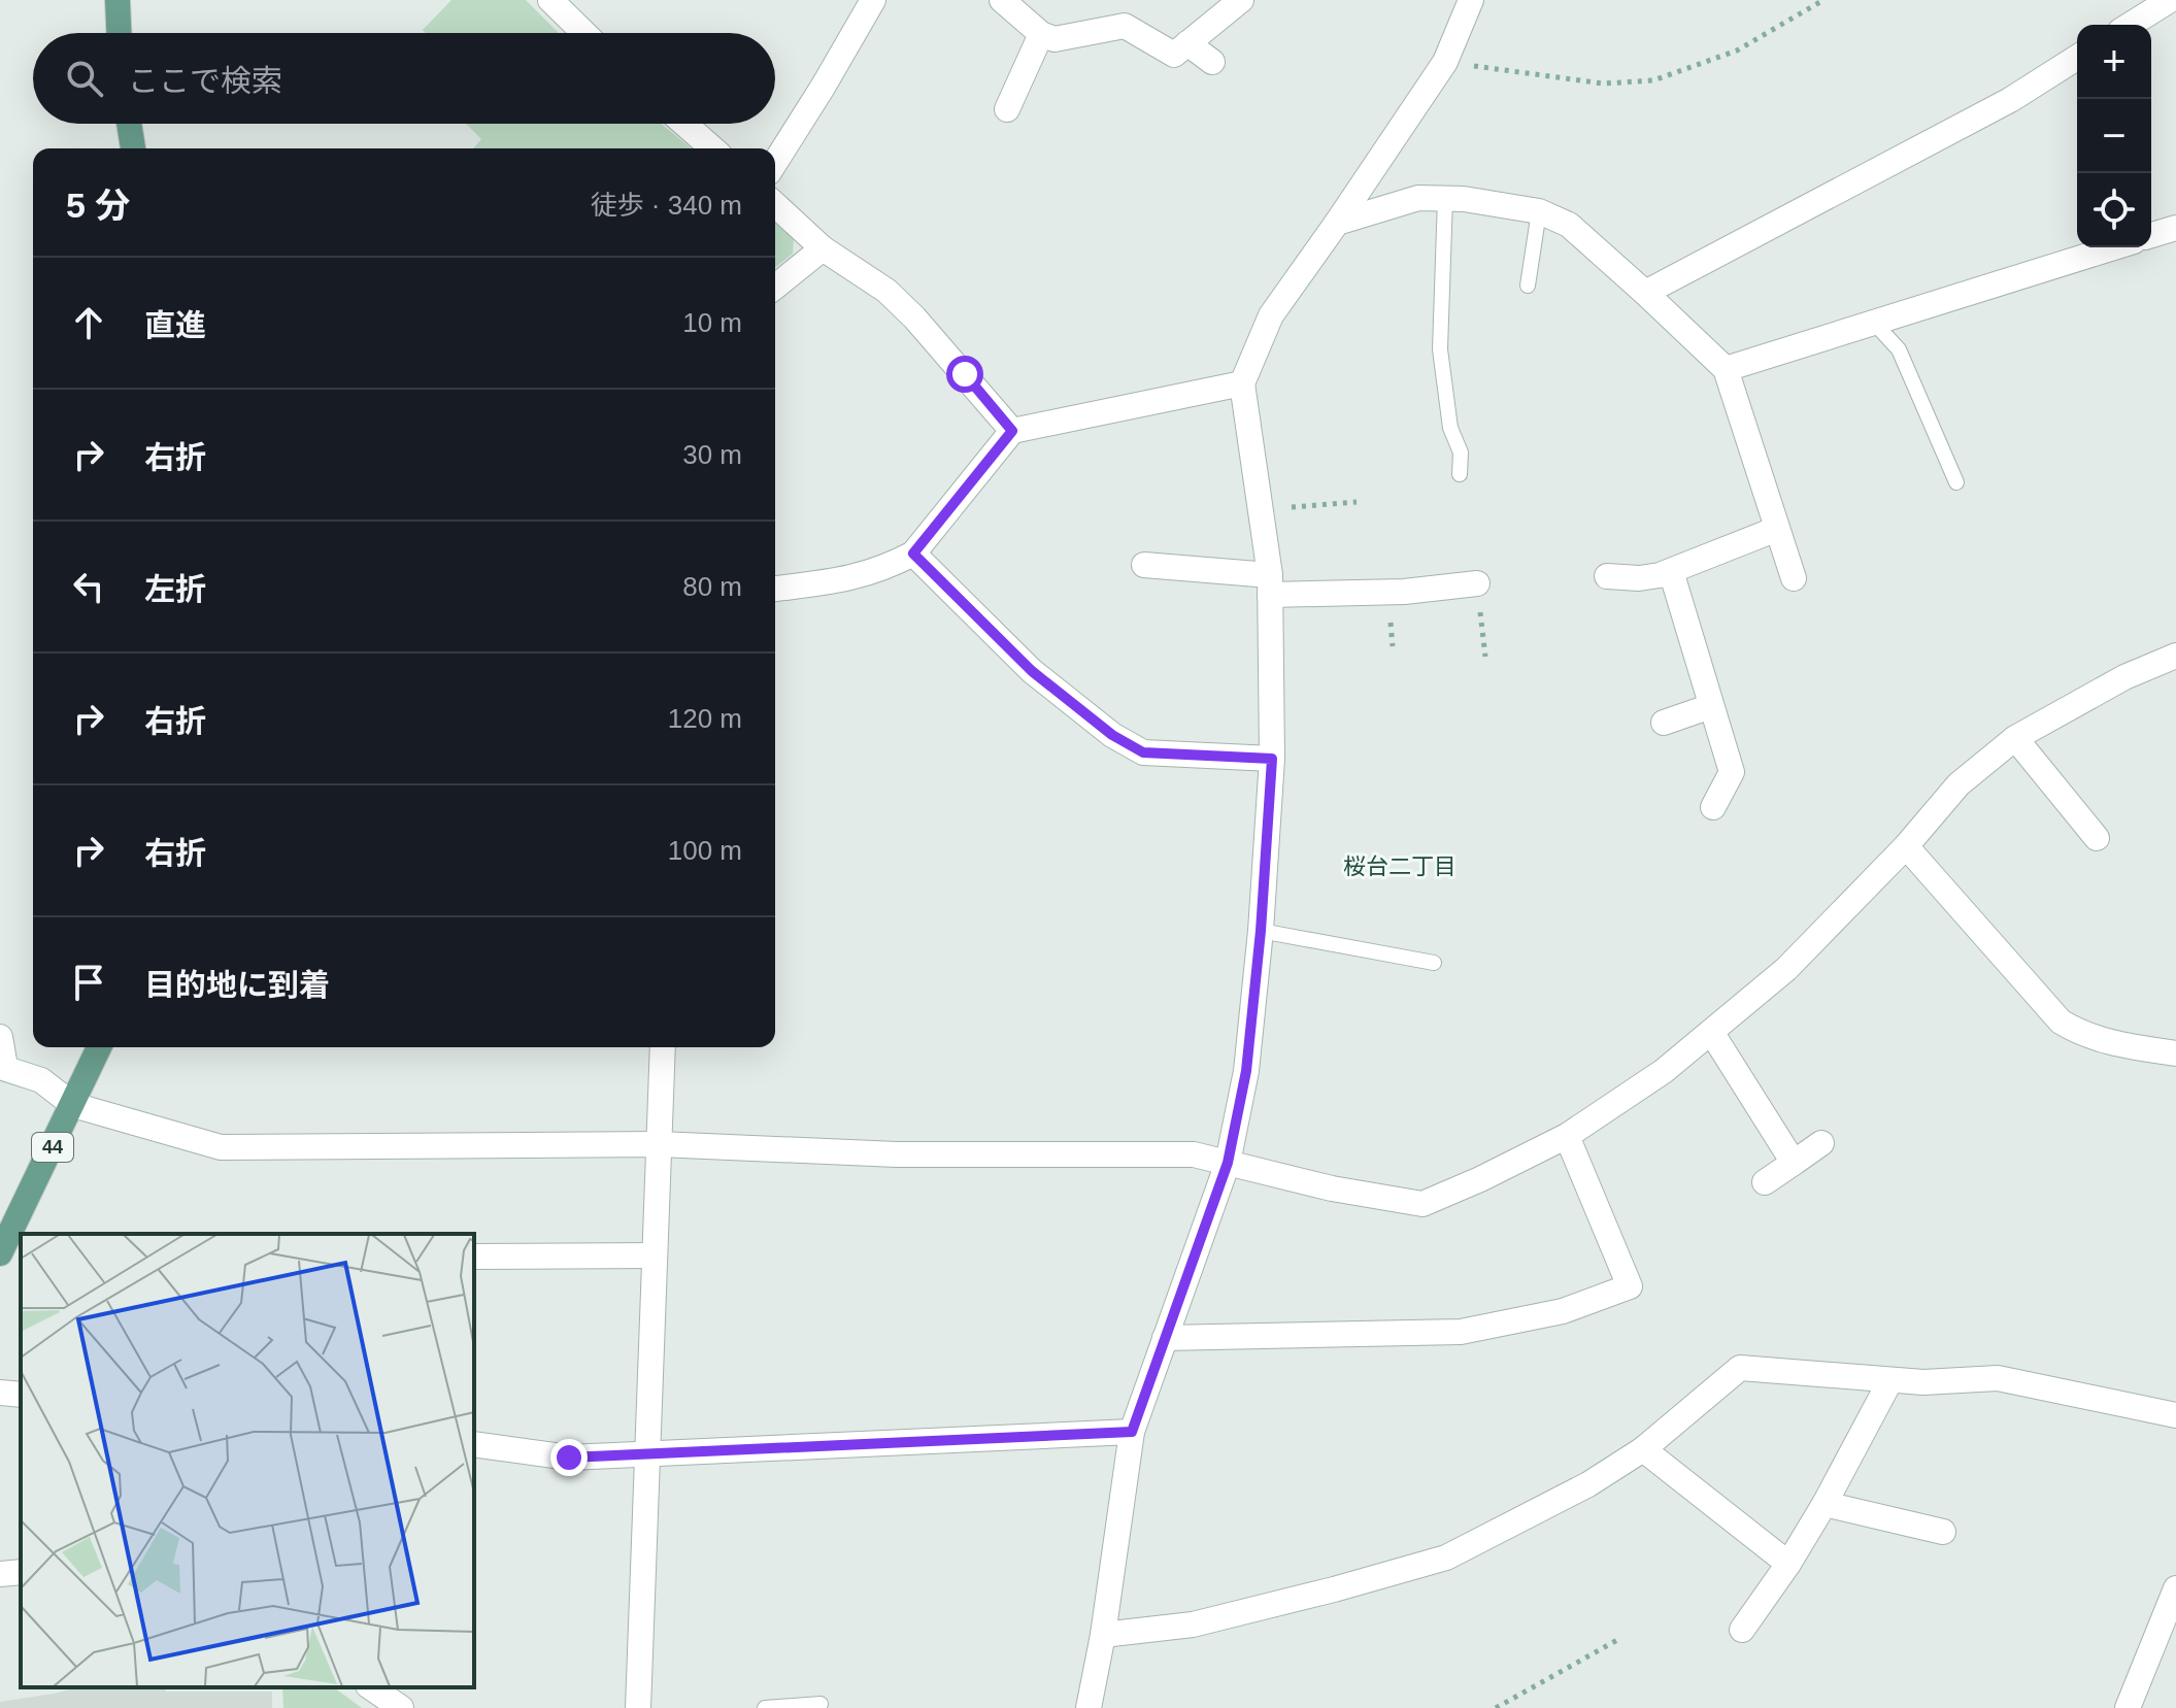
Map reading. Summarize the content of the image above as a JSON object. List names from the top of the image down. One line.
{"streets":{"main road":["44"]},"districts":["桜台二丁目"],"page":{"map_buttons":["+","−"],"search":"ここで検索","heading":["5 分","徒歩 · 340 m"],"list":[["直進","10 m"],["右折","30 m"],["左折","80 m"],["右折","120 m"],["右折","100 m"],"目的地に到着"]}}
